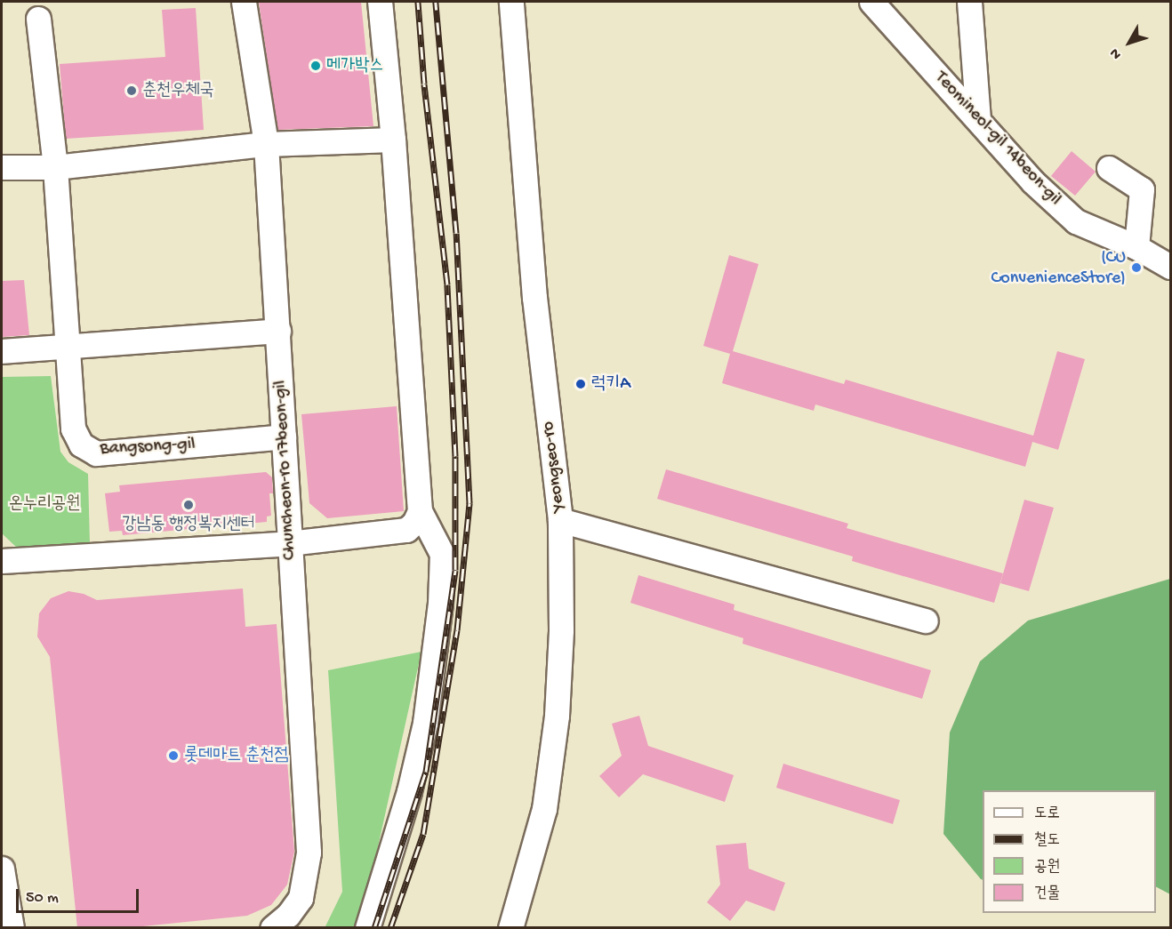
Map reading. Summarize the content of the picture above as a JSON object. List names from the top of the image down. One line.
{"streets":{"street":["Teomineol-gil 14beon-gil","Bangsong-gil","Yeongseo-ro","Chuncheon-ro 17beon-gil"]},"crossings":[["Bangsong-gil","Chuncheon-ro 17beon-gil"]],"parks":["온누리공원"],"places":["메가박스","춘천우체국","(CU ConvenienceStore)","럭키A","강남동 행정복지센터","롯데마트 춘천점"],"legend":["도로","철도","공원","건물"],"scale_bar":"50 m","north":"bottom left"}
